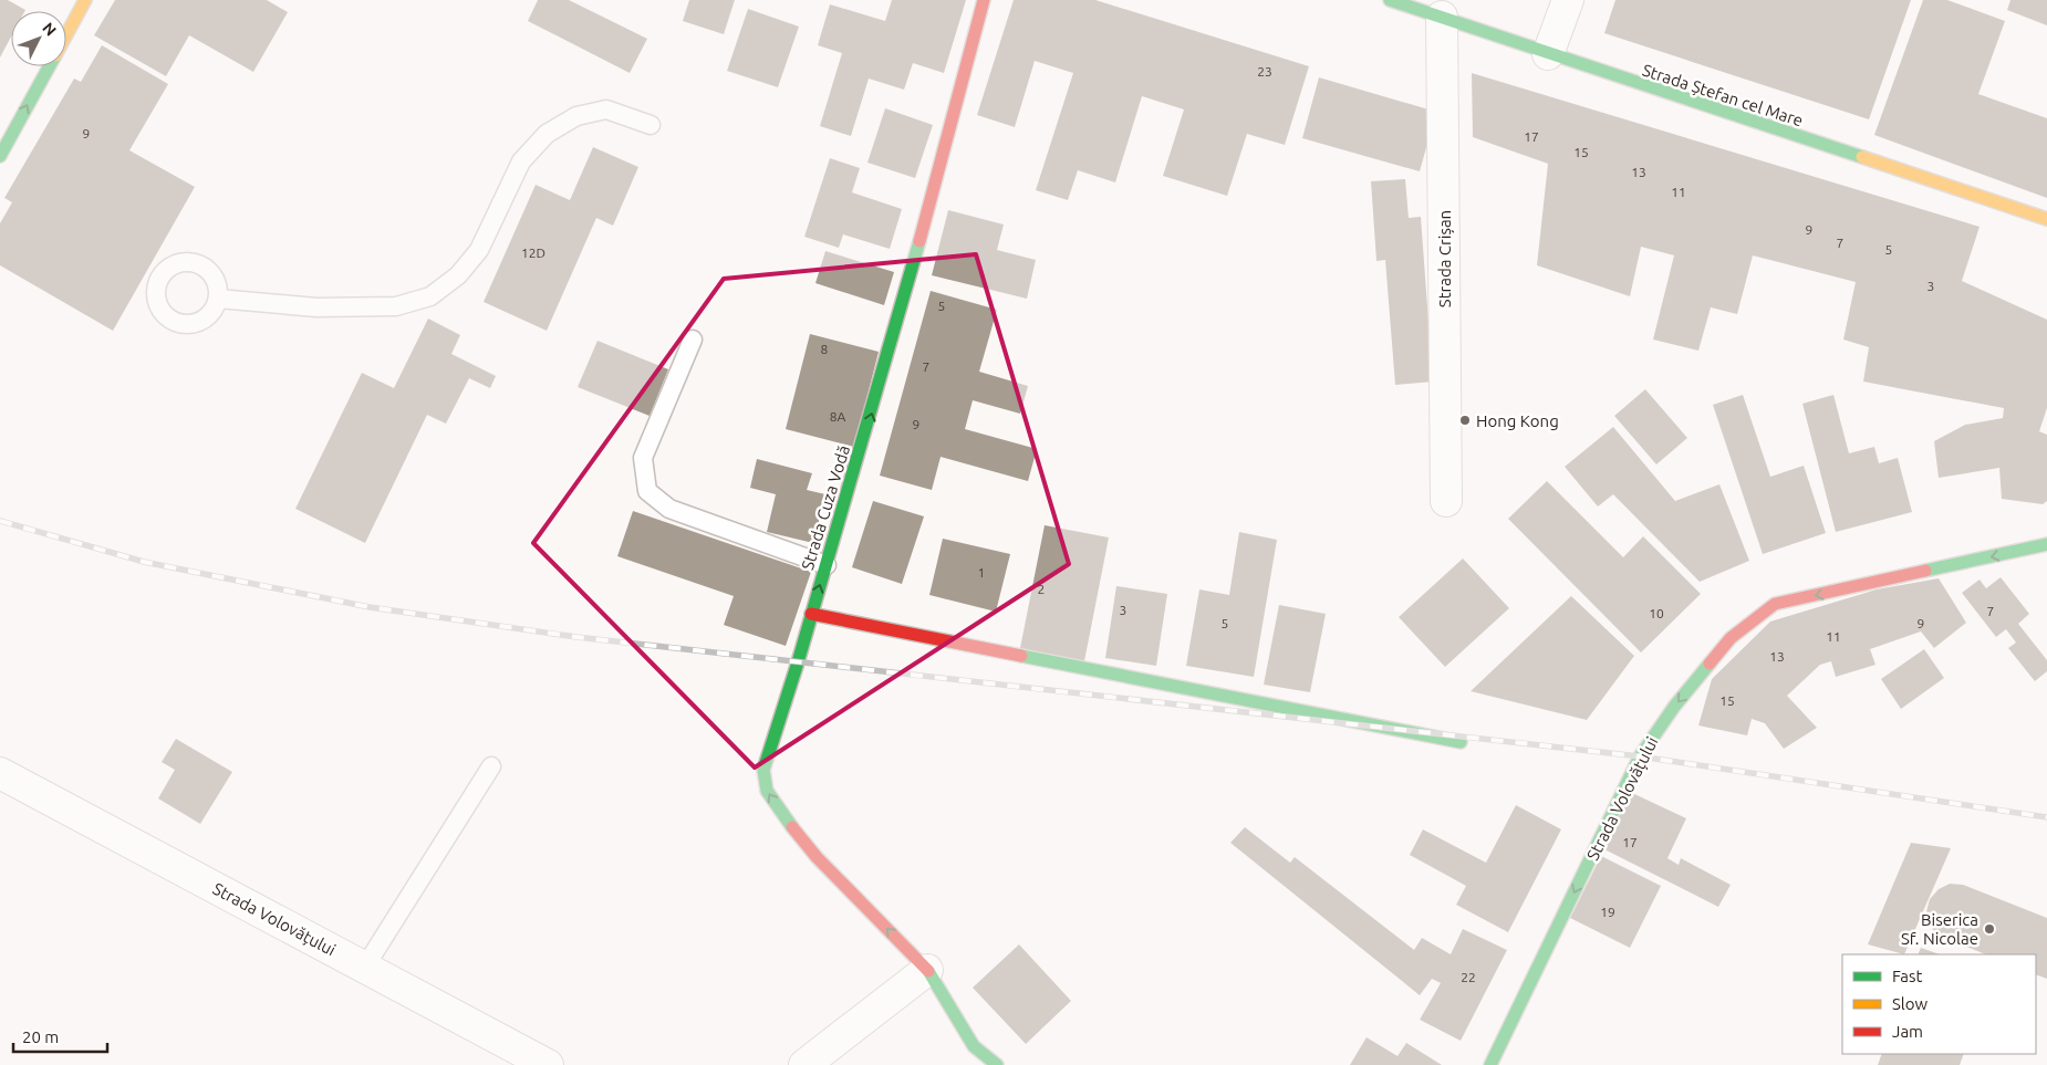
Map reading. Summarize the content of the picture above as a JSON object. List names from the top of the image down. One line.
{"streets":{"street":["Strada Ștefan cel Mare","Strada Crișan","Strada Cuza Vodă","Strada Volovățului"]},"crossings":[["Strada Ștefan cel Mare","Strada Crișan"]],"one_way":["Strada Cuza Vodă","Strada Volovățului"],"places":["Hong Kong","Biserica Sf. Nicolae"],"house_numbers":["23","9","17","15","13","11","9","7","5","12D","3","5","8","7","8A","9","1","2","3","7","10","5","9","11","13","15","17","19","22"],"legend":["Fast","Slow","Jam"],"scale_bar":"20 m","north":"top right"}
